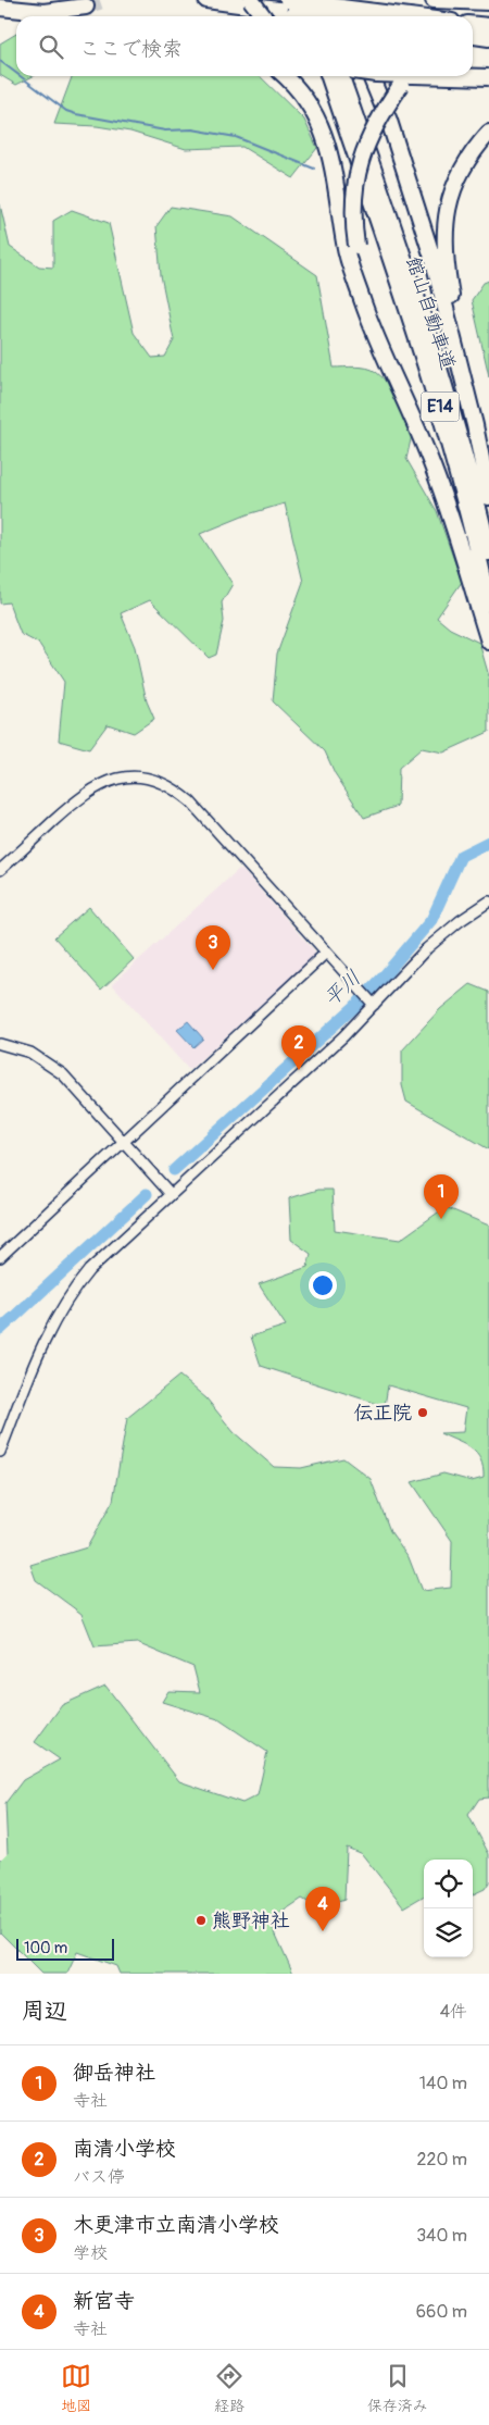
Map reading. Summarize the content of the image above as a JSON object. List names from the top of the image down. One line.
{"streets":{"highway":["館山自動車道","E14"]},"water":["平川"],"places":["伝正院","熊野神社"],"scale_bar":"100 m","page":{"search":"ここで検索","pins":["3","2","1","4"],"scale":"100 m","heading":["周辺","4件"],"list":[{"mark":"1","name":"御岳神社","note":"寺社","value":"140 m"},{"mark":"2","name":"南清小学校","note":"バス停","value":"220 m"},{"mark":"3","name":"木更津市立南清小学校","note":"学校","value":"340 m"},{"mark":"4","name":"新宮寺","note":"寺社","value":"660 m"}],"nav":["地図","経路","保存済み"]}}
